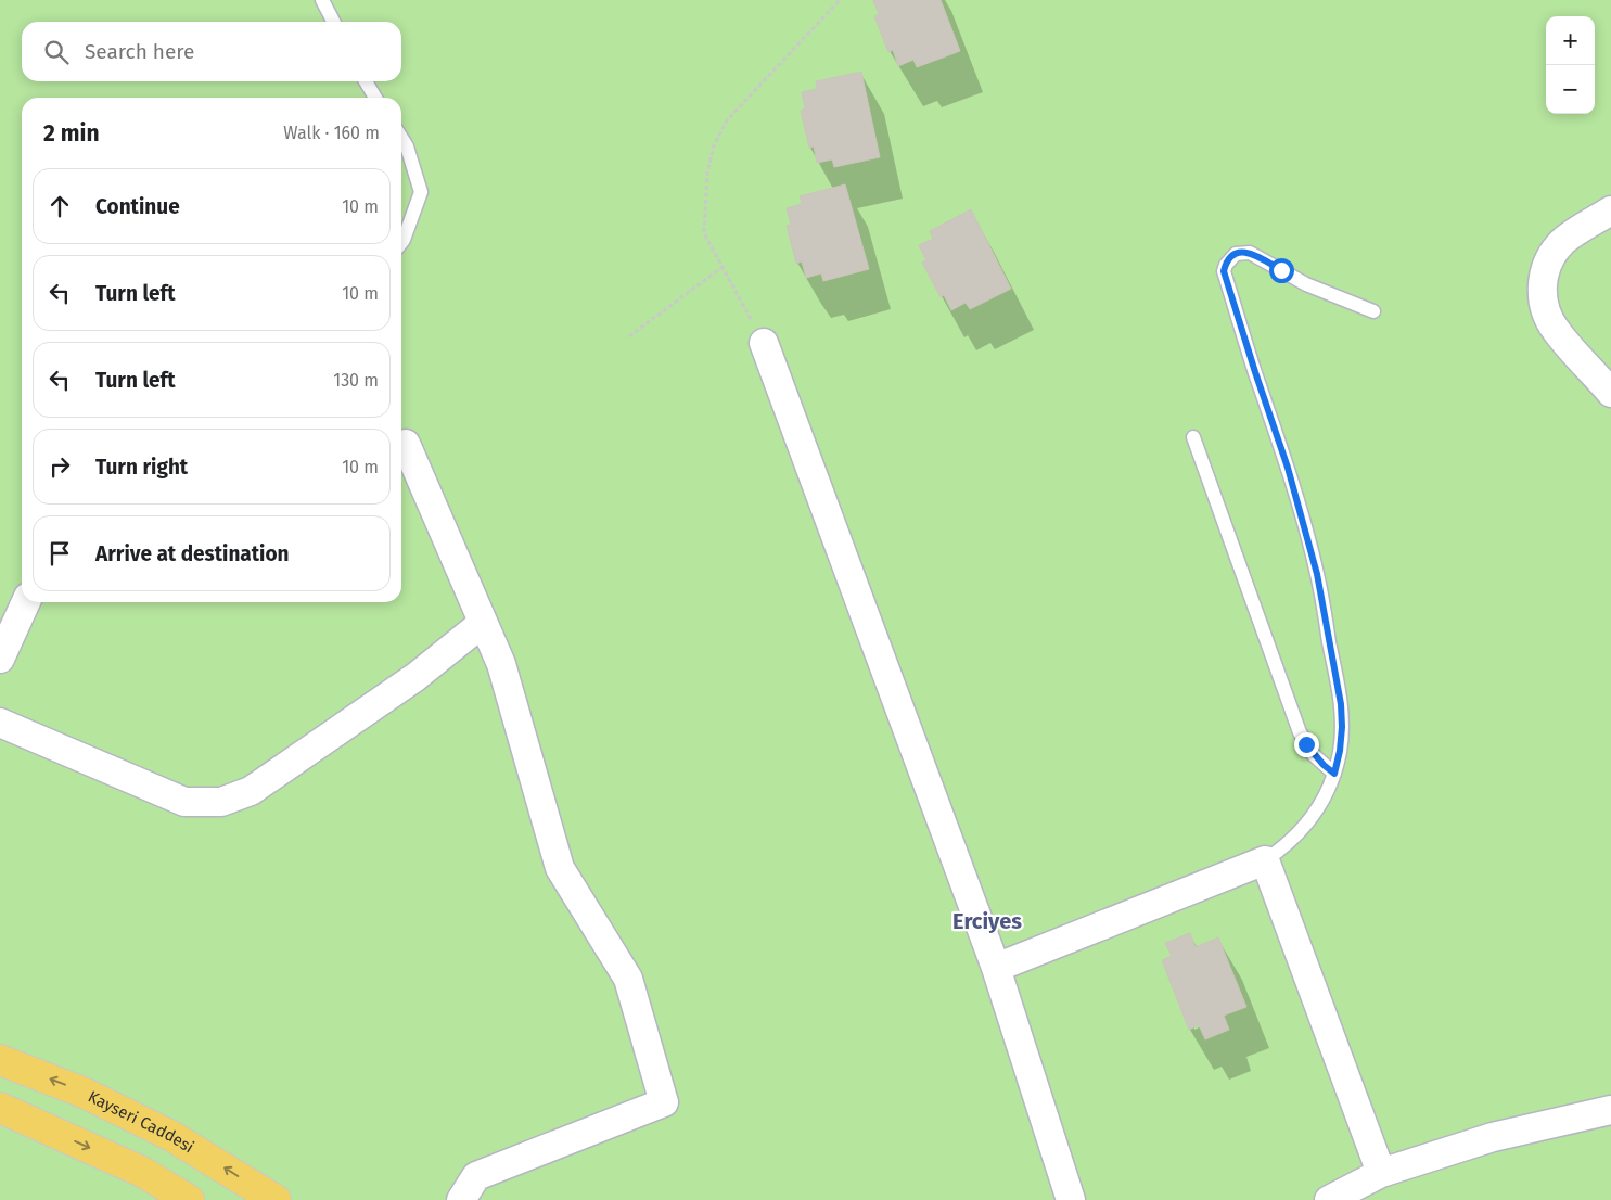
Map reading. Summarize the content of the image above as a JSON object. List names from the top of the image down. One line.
{"streets":{"main road":["Kayseri Caddesi"]},"districts":["Erciyes"],"page":{"map_buttons":["+","−"],"search":"Search here","heading":["2 min","Walk · 160 m"],"list":[["Continue","10 m"],["Turn left","10 m"],["Turn left","130 m"],["Turn right","10 m"],"Arrive at destination"]}}
